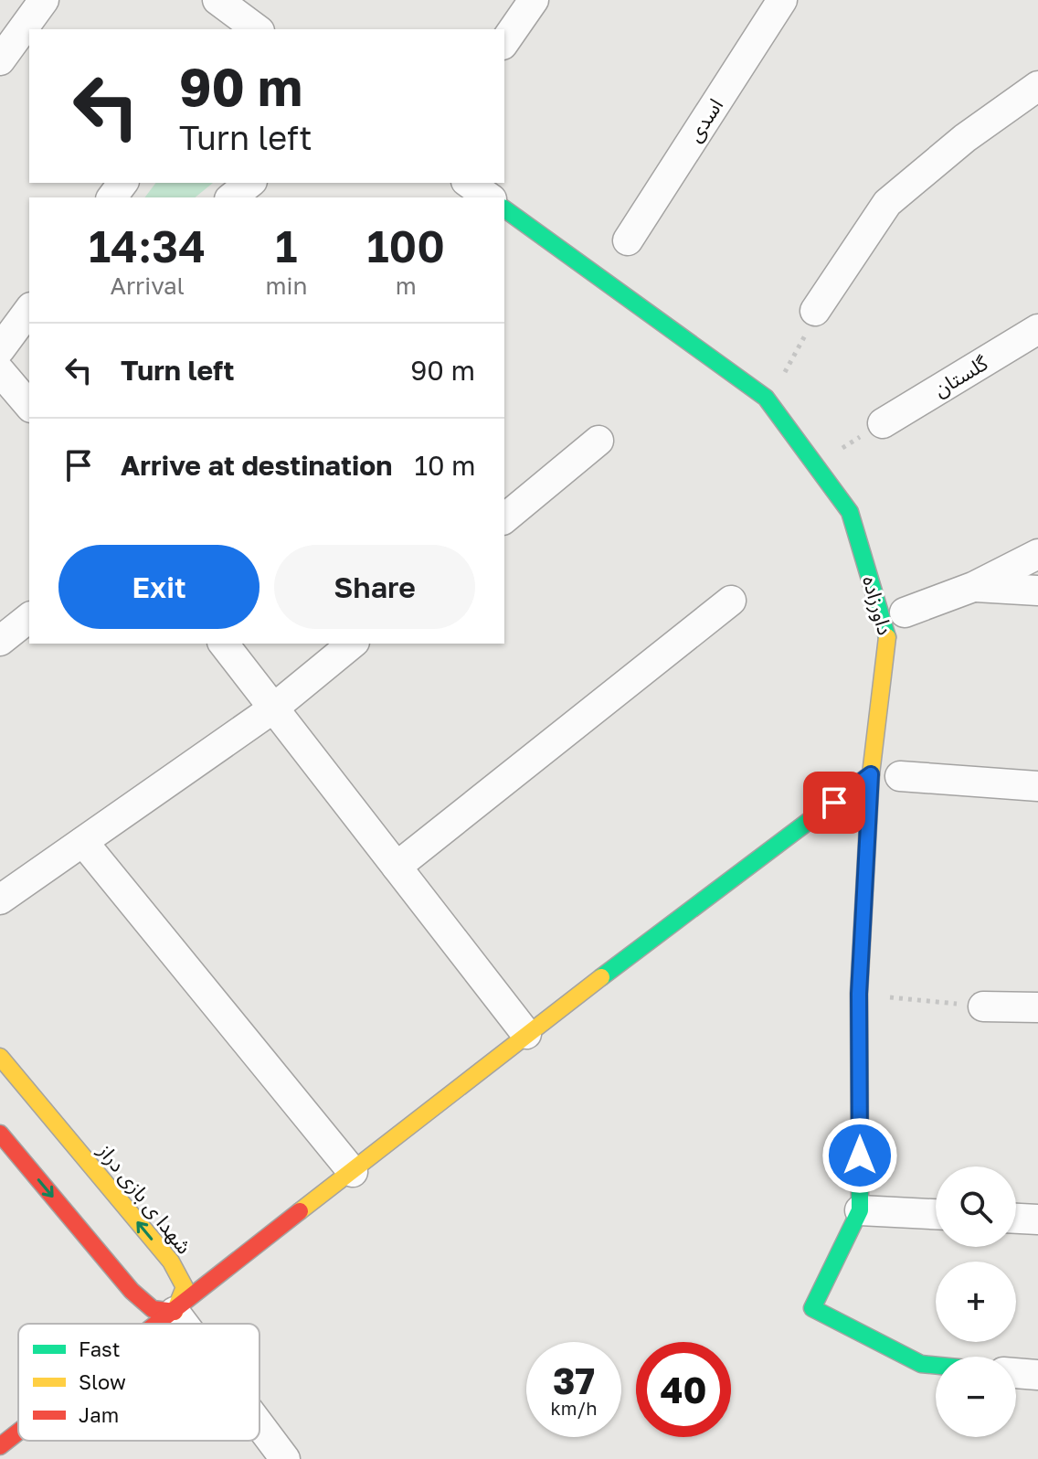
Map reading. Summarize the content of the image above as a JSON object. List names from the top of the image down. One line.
{"streets":{"street":["اسدی","گلستان","داورزاده","شهدا ی بازی دراز"]},"legend":["Fast","Slow","Jam"],"page":{"turn":["90 m","Turn left"],"eta":["14:34","Arrival","1","min","100","m"],"list":[{"name":"Turn left","value":"90 m"},{"name":"Arrive at destination","value":"10 m"}],"buttons":["Exit","Share"],"map_buttons":["+","−"],"speed":"37 km/h","limit":"40"}}
